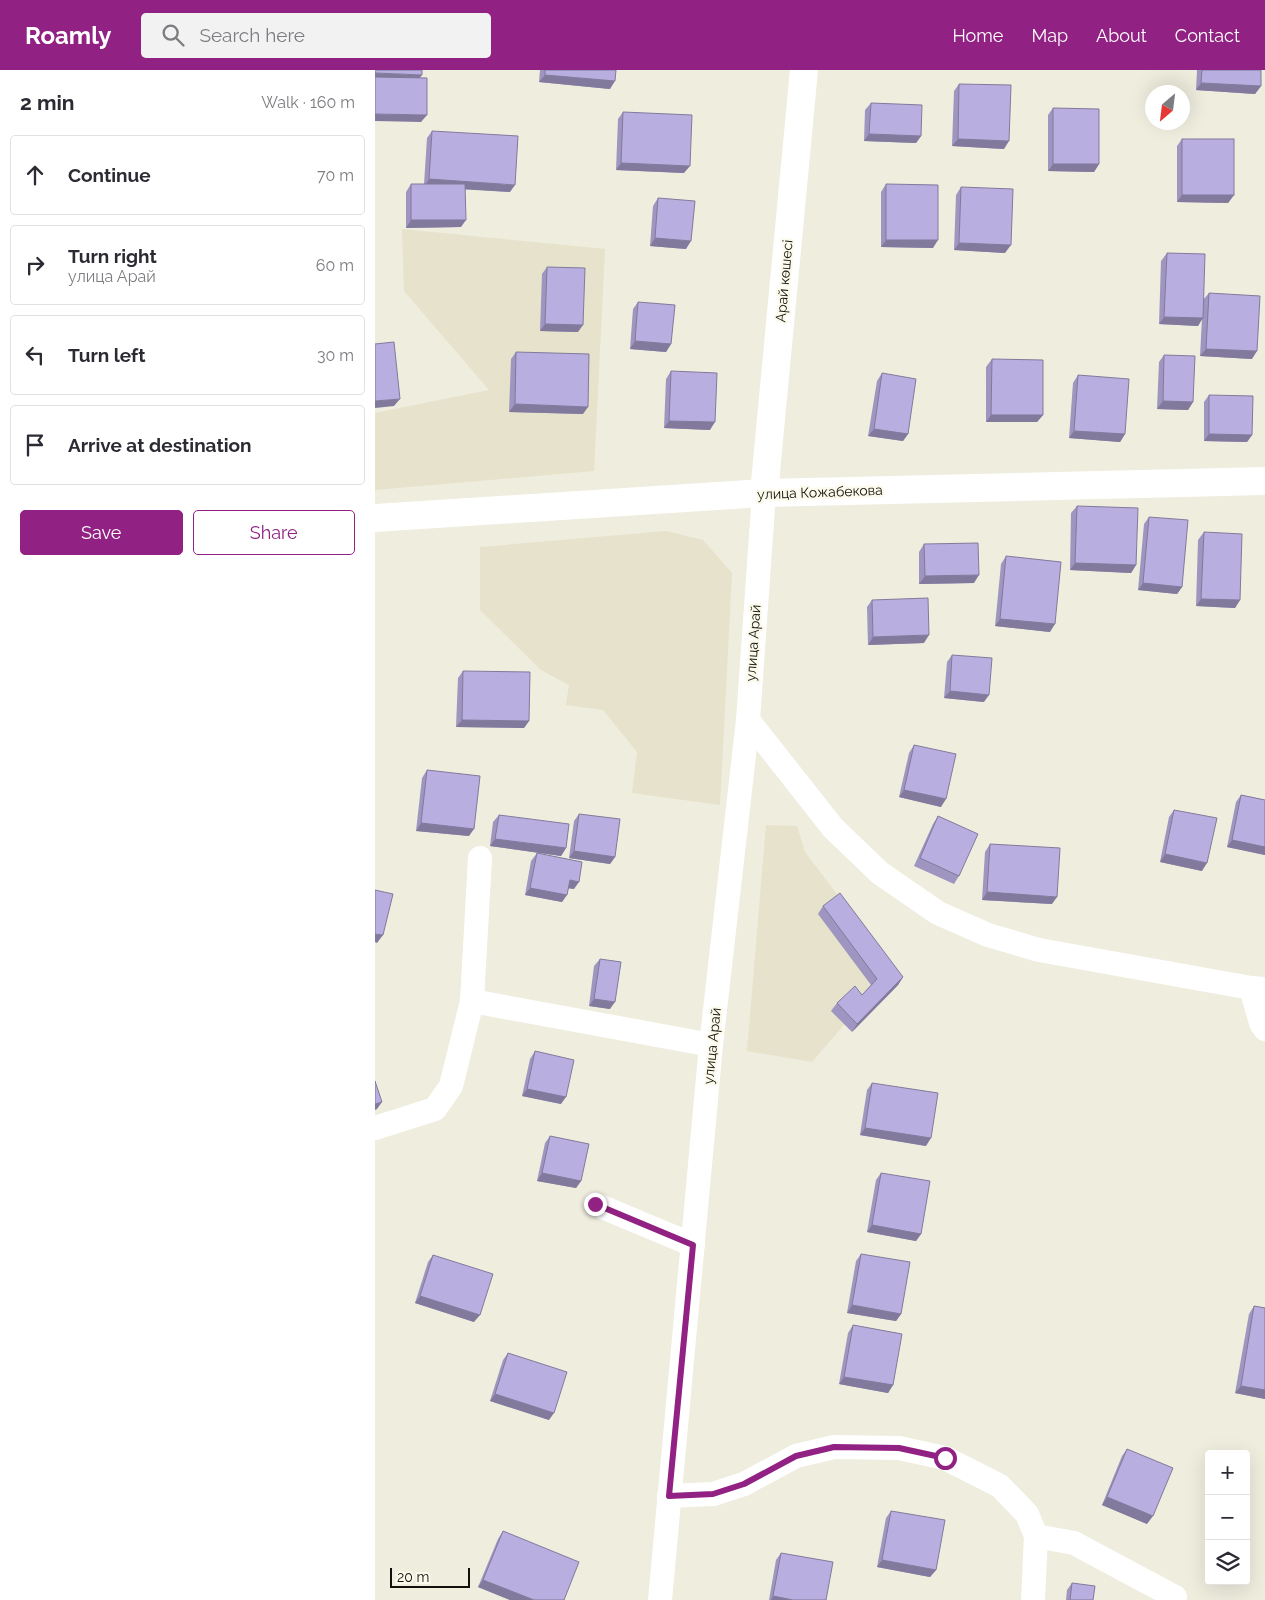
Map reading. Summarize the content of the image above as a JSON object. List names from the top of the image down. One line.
{"streets":{"main road":["Арай көшесі","улица Кожабекова"],"street":["улица Арай"]},"crossings":[["Арай көшесі","улица Кожабекова"],["Арай көшесі","улица Арай"],["улица Кожабекова","улица Арай"]],"scale_bar":"20 m","north":"bottom left","page":{"header":"Roamly","search":"Search here","nav":["Home","Map","About","Contact"],"heading":["2 min","Walk · 160 m"],"list":[["Continue","70 m"],["Turn right","улица Арай","60 m"],["Turn left","30 m"],"Arrive at destination"],"buttons":["Save","Share"],"map_buttons":["+","−"],"scale":"20 m"}}
